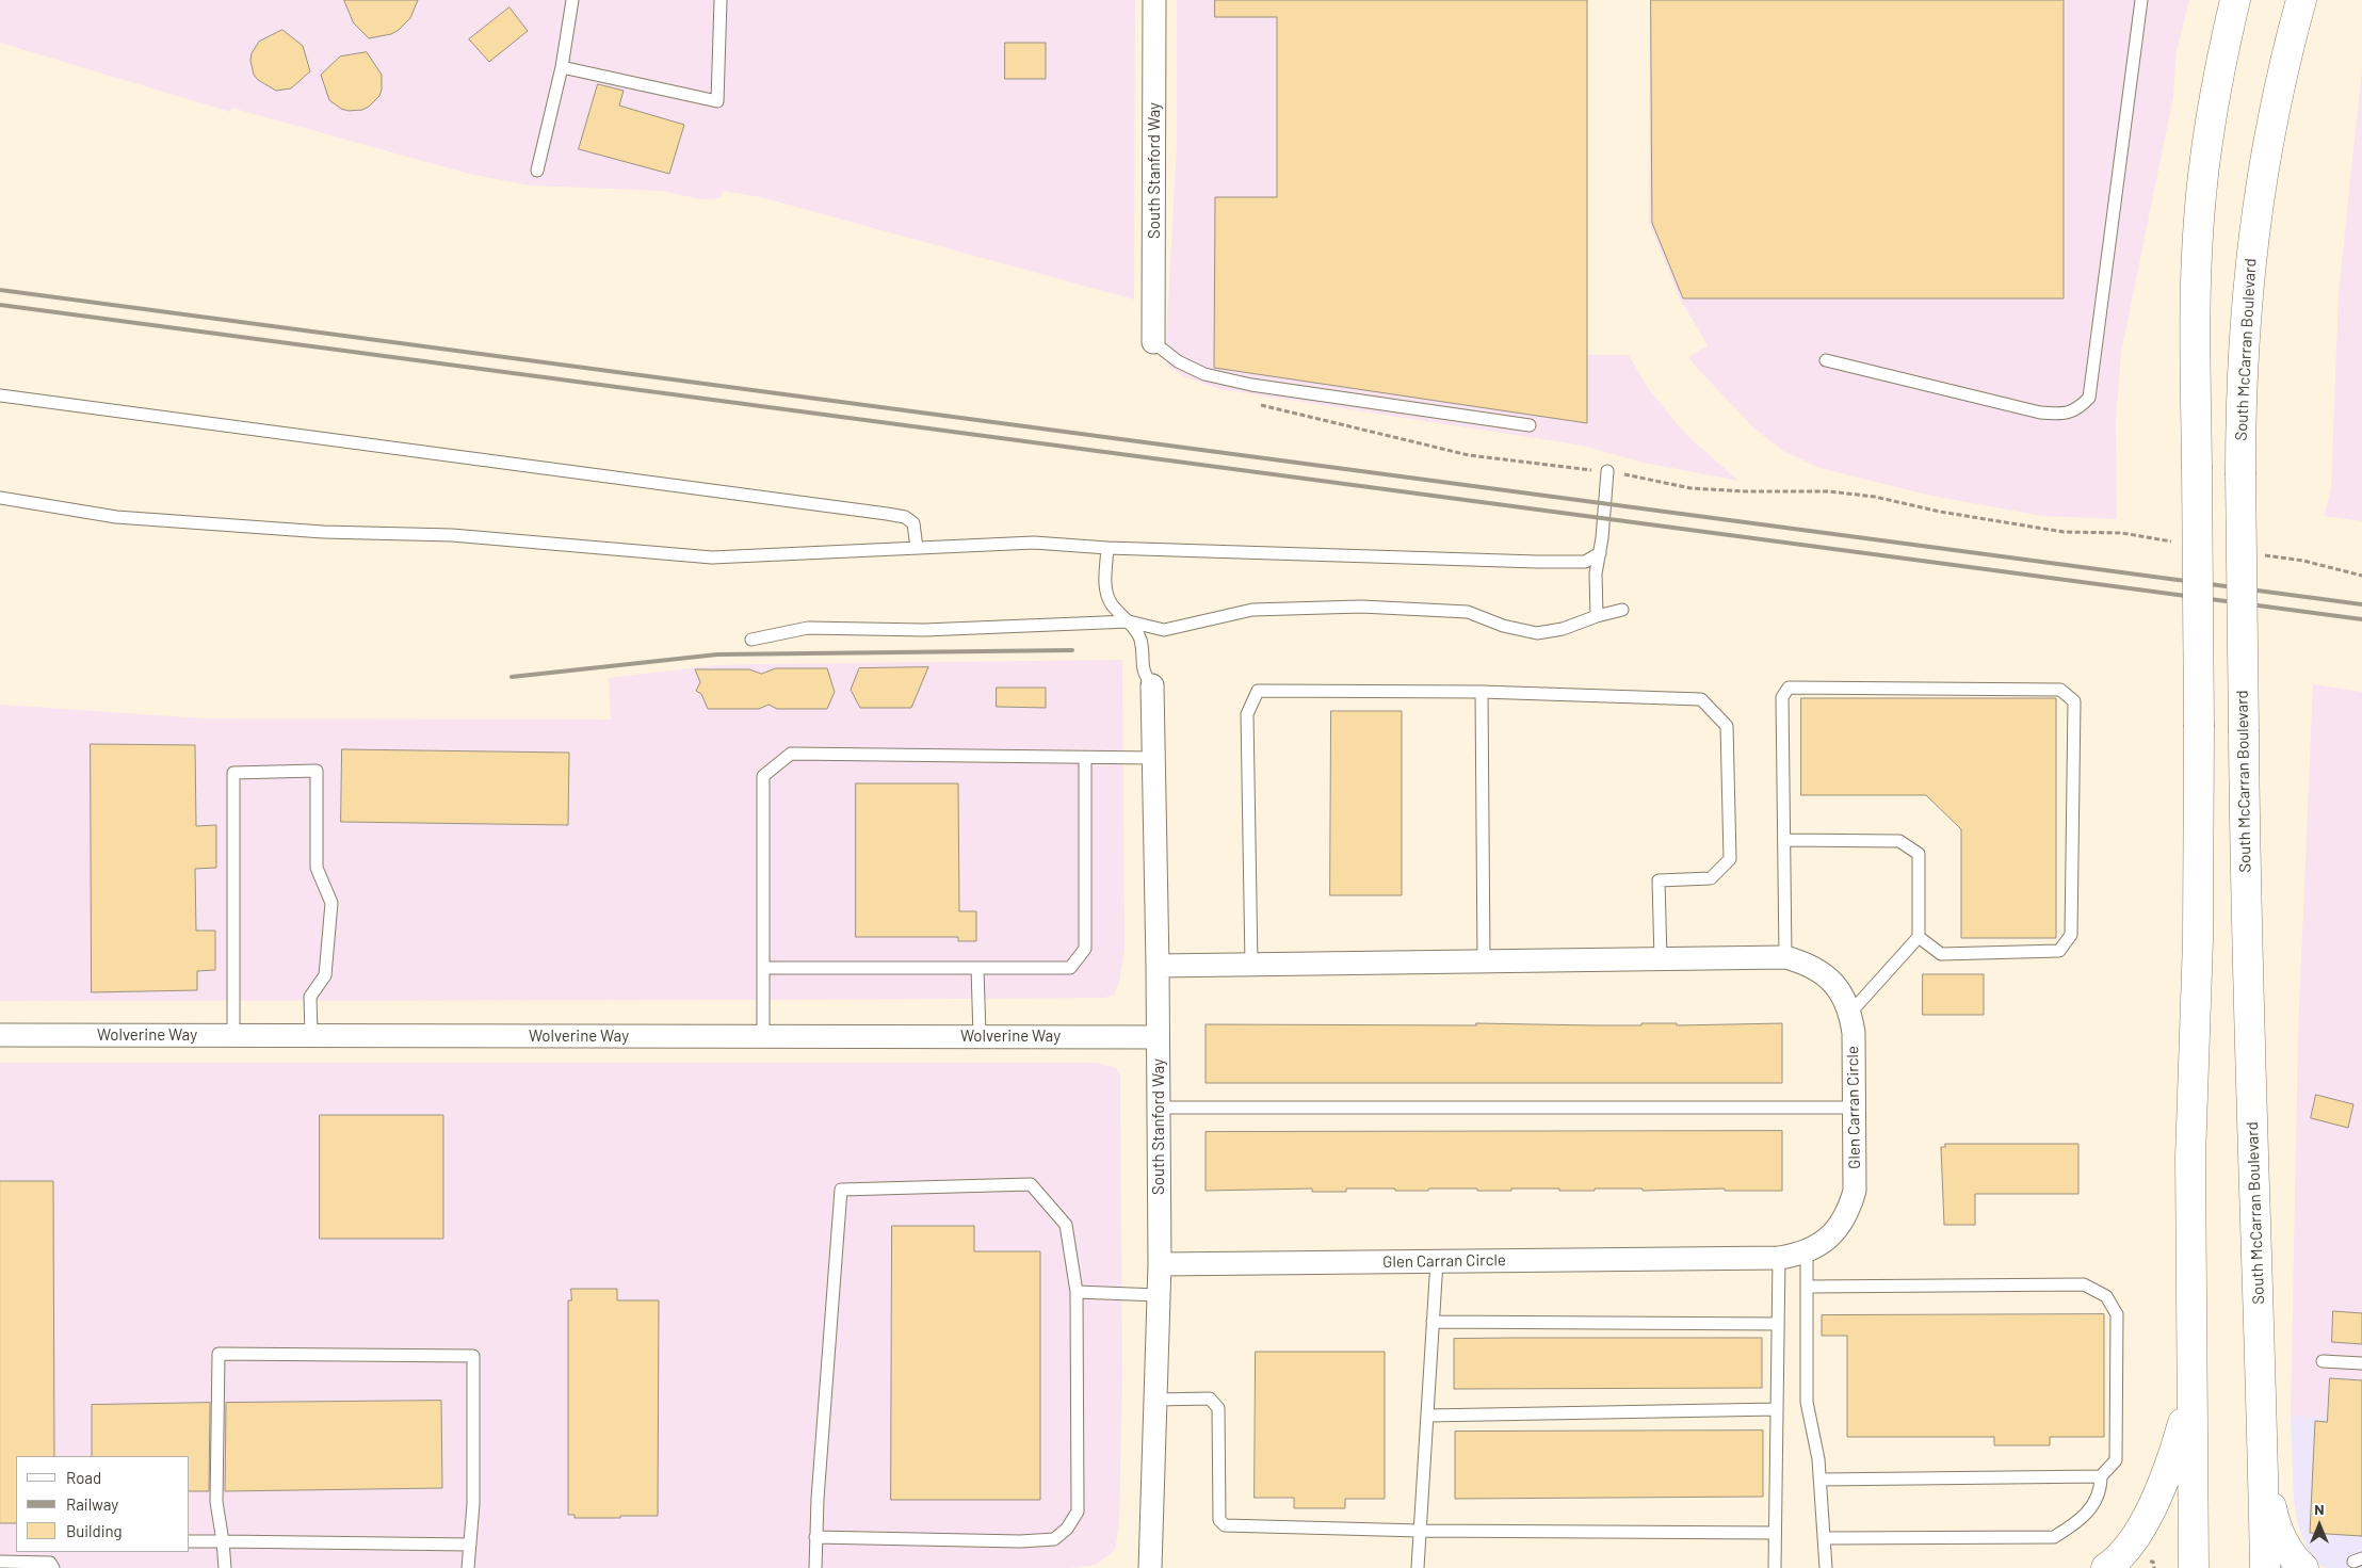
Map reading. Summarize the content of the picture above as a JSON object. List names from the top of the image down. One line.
{"streets":{"main road":["South McCarran Boulevard"],"street":["South Stanford Way","Wolverine Way","Glen Carran Circle"]},"crossings":[["South Stanford Way","Wolverine Way"],["South Stanford Way","Glen Carran Circle"]],"legend":["Road","Railway","Building"],"north":"top"}
